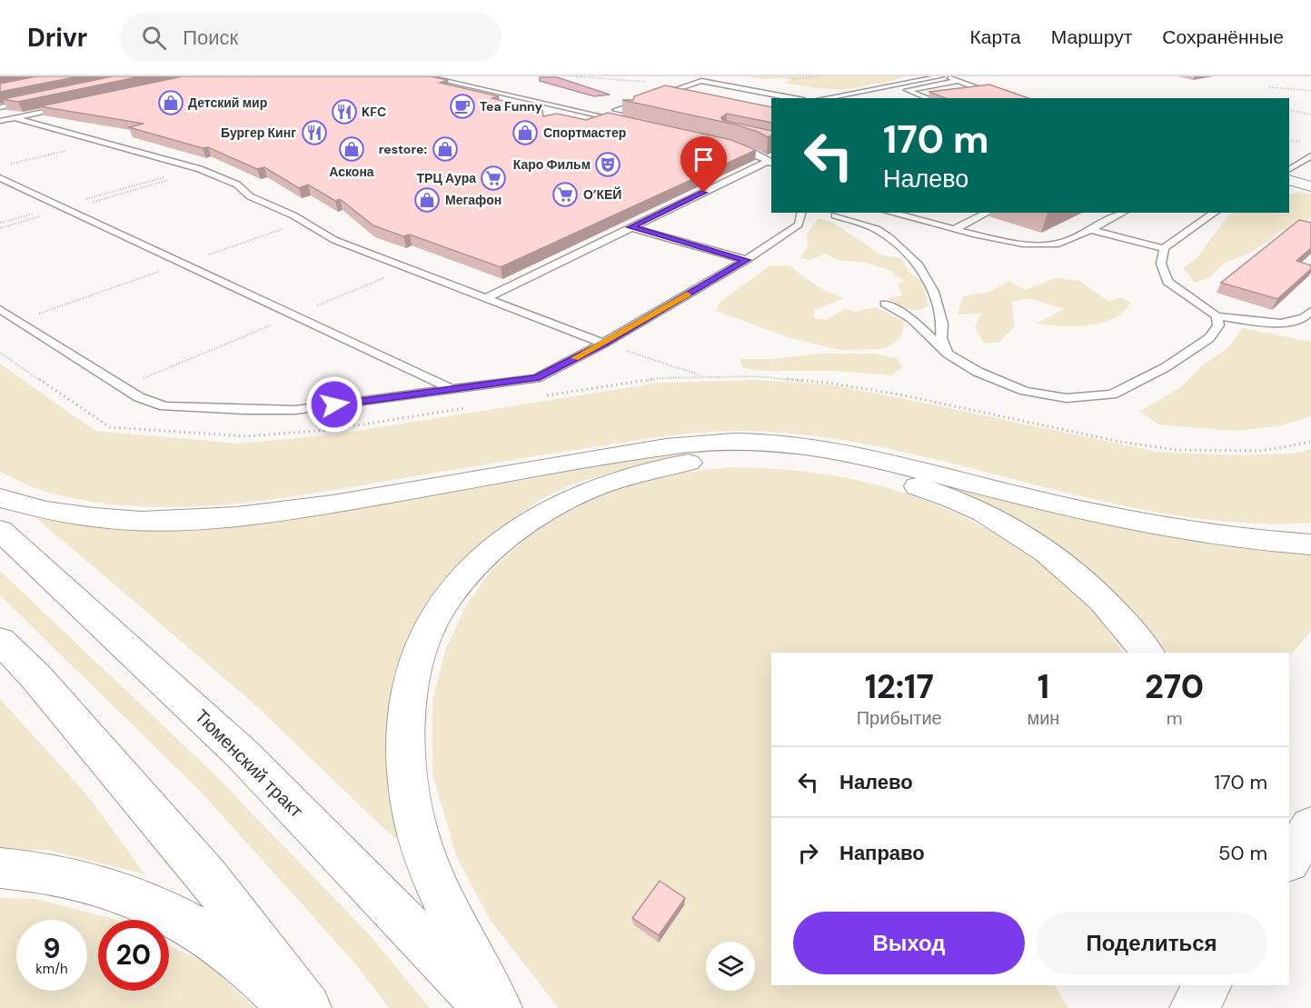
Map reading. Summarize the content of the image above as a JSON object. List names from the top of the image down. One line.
{"streets":{"main road":["Тюменский тракт"]},"places":{"shop":["Детский мир","Спортмастер","Аскона","restore:","Мегафон"],"cafe":["Tea Funny"],"restaurant":["KFC","Бургер Кинг"],"theatre":["Каро Фильм"],"supermarket":["ТРЦ Аура","О’КЕЙ"]},"page":{"header":"Drivr","search":"Поиск","nav":["Карта","Маршрут","Сохранённые"],"turn":["170 m","Налево"],"eta":["12:17","Прибытие","1","мин","270","m"],"list":[{"name":"Налево","value":"170 m"},{"name":"Направо","value":"50 m"}],"buttons":["Выход","Поделиться"],"speed":"9 km/h","limit":"20"}}
